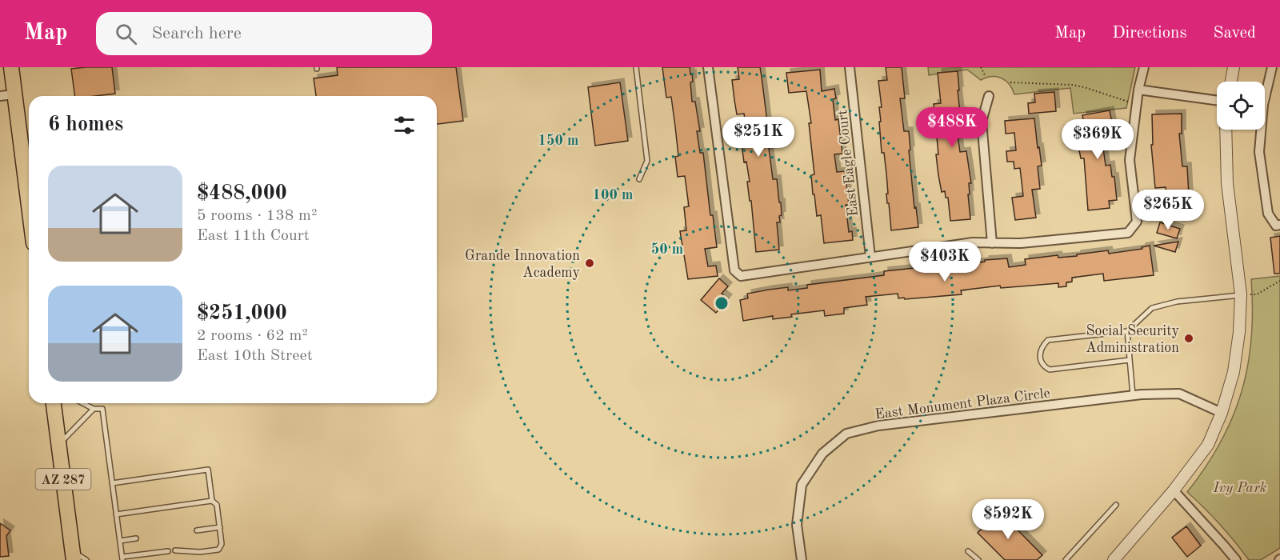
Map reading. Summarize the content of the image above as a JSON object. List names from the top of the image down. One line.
{"streets":{"main road":["AZ 287"],"street":["East Eagle Court","East Monument Plaza Circle"]},"parks":["Ivy Park"],"places":["Grande Innovation Academy","Social Security Administration"],"page":{"header":"Map","search":"Search here","nav":["Map","Directions","Saved"],"heading":"6 homes","price":["$488K","$251K","$369K","$265K","$403K","$592K"],"list":[{"name":"$488,000","note":"5 rooms · 138 m² · East 11th Court"},{"name":"$251,000","note":"2 rooms · 62 m² · East 10th Street"}]},"rings":["150 m","100 m","50 m"]}
